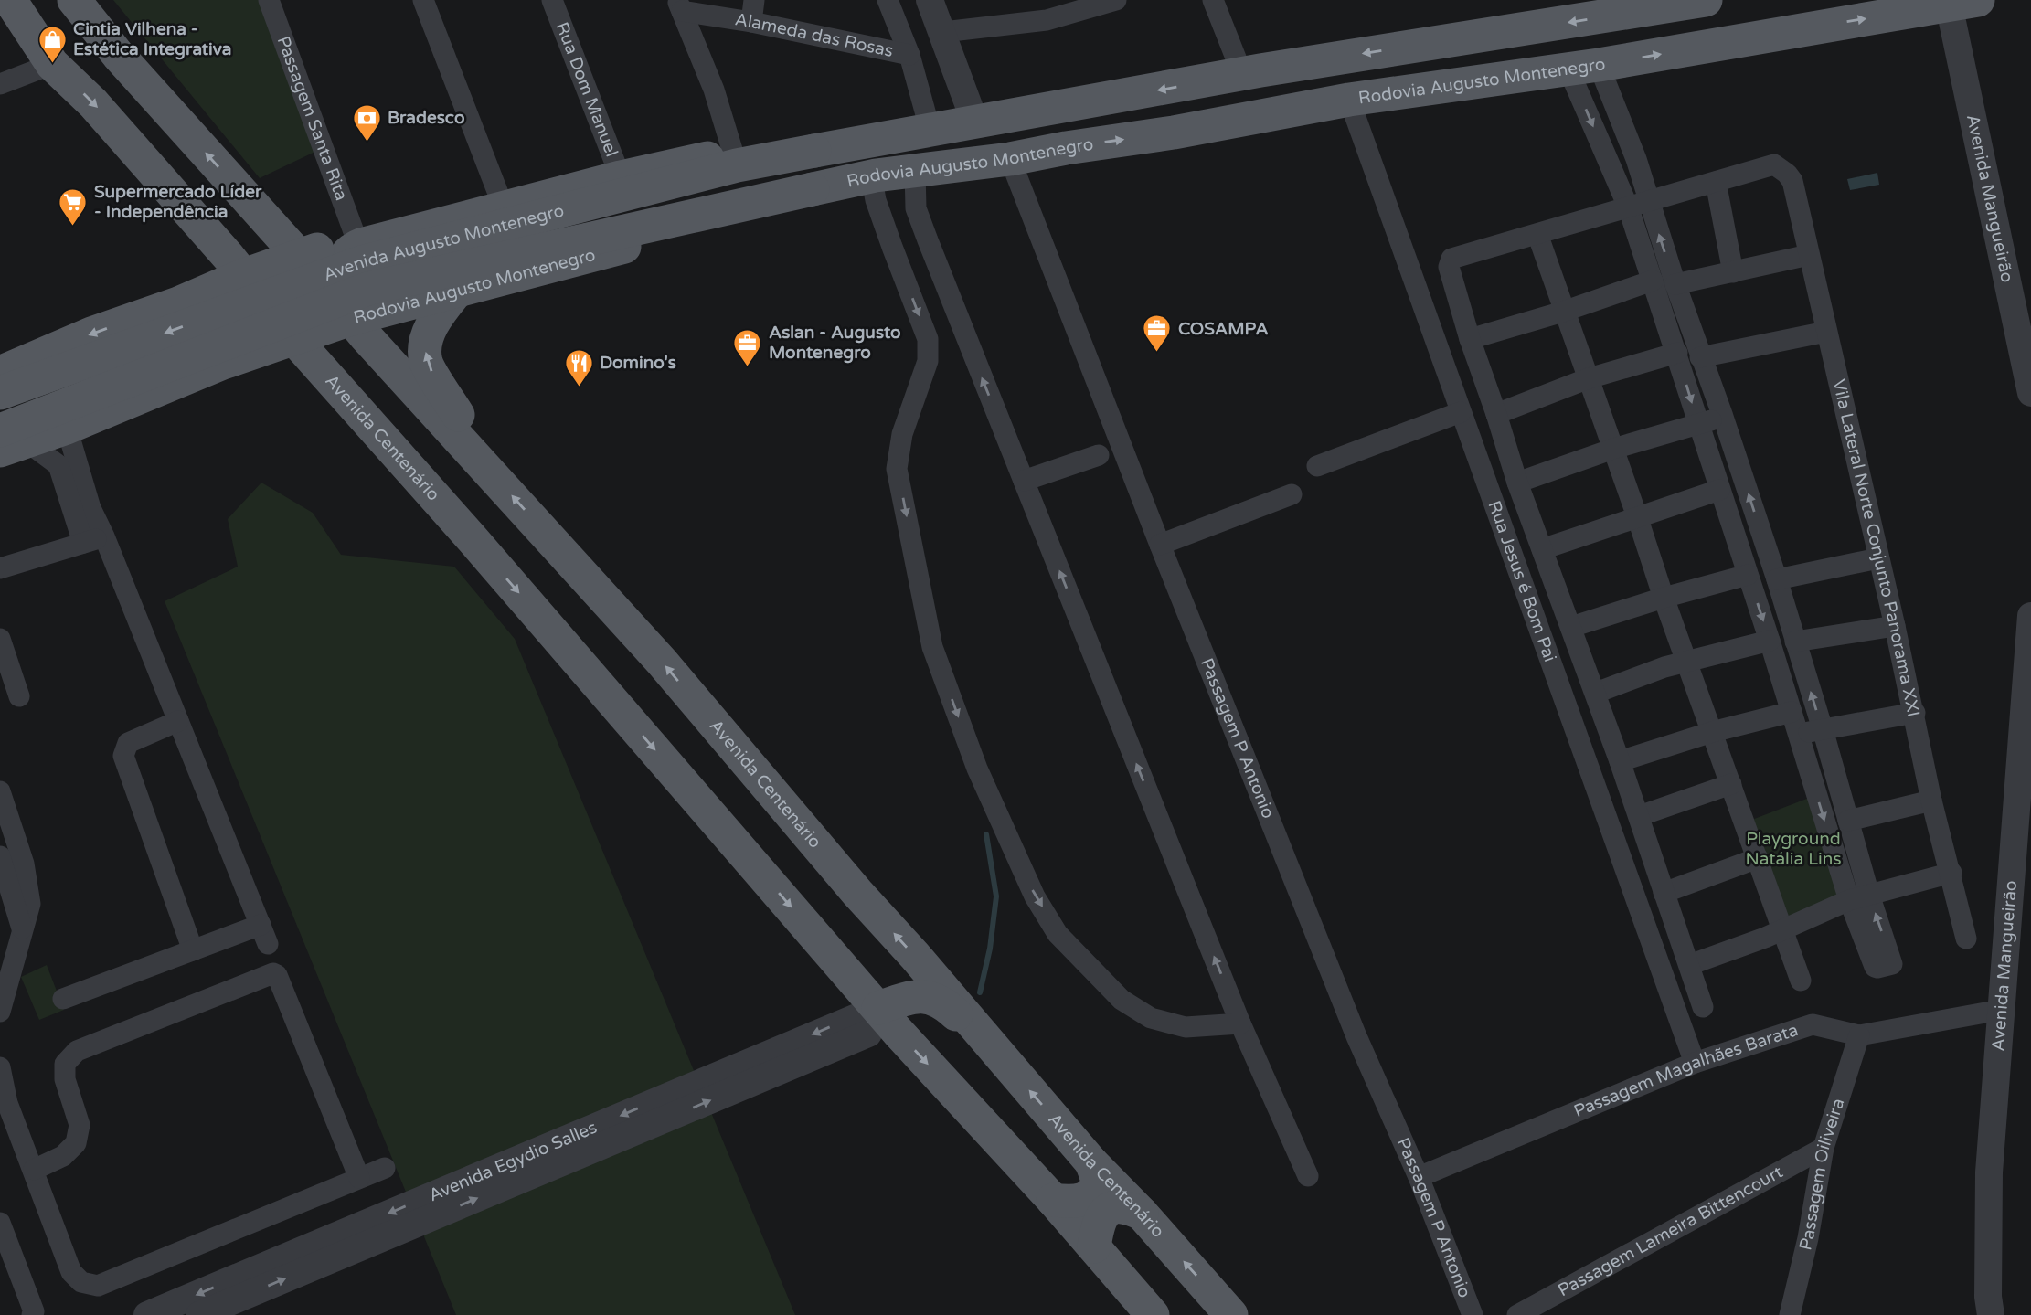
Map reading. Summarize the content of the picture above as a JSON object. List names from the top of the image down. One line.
{"streets":{"main road":["Rodovia Augusto Montenegro","Avenida Augusto Montenegro","Avenida Centenário"],"street":["Alameda das Rosas","Rua Dom Manuel","Passagem Santa Rita","Avenida Mangueirão","Vila Lateral Norte Conjunto Panorama XXI","Rua Jesus é Bom Pai","Passagem P Antonio","Passagem Magalhães Barata","Avenida Egydio Salles","Passagem Oiliveira","Passagem Lameira Bittencourt"]},"crossings":[["Rodovia Augusto Montenegro","Avenida Mangueirão"],["Rodovia Augusto Montenegro","Avenida Augusto Montenegro"],["Rodovia Augusto Montenegro","Avenida Centenário"],["Rodovia Augusto Montenegro","Rua Jesus é Bom Pai"],["Rodovia Augusto Montenegro","Passagem P Antonio"],["Avenida Mangueirão","Passagem Magalhães Barata"],["Avenida Centenário","Avenida Egydio Salles"],["Rua Jesus é Bom Pai","Passagem Magalhães Barata"],["Passagem P Antonio","Passagem Magalhães Barata"],["Passagem Magalhães Barata","Passagem Oiliveira"],["Passagem Oiliveira","Passagem Lameira Bittencourt"]],"parks":["Playground Natália Lins"],"places":{"shop":["Cintia Vilhena - Estética Integrativa"],"bank":["Bradesco"],"supermarket":["Supermercado Líder - Independência"],"office":["COSAMPA","Aslan - Augusto Montenegro"],"restaurant":["Domino's"]}}
